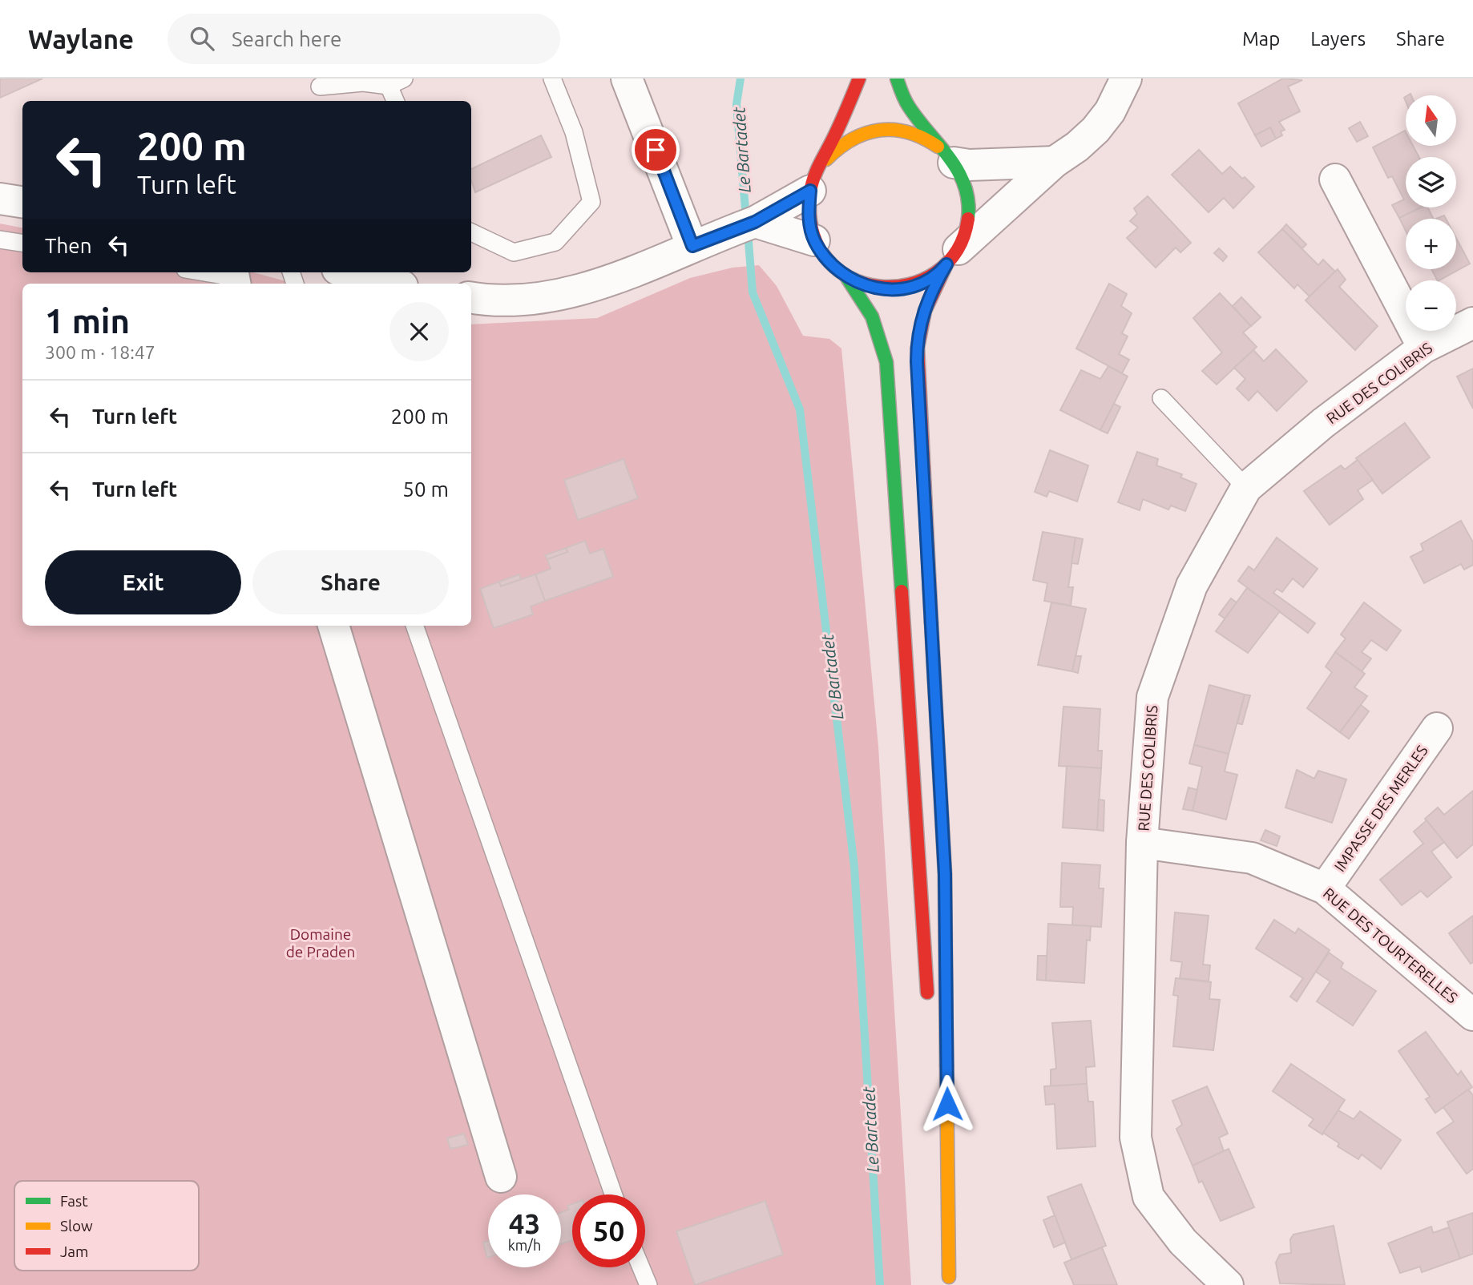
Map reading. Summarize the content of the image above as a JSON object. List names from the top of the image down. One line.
{"streets":{"street":["RUE DES COLIBRIS","IMPASSE DES MERLES","RUE DES TOURTERELLES"]},"crossings":[["RUE DES COLIBRIS","RUE DES TOURTERELLES"],["IMPASSE DES MERLES","RUE DES TOURTERELLES"]],"water":["Le Bartadet"],"parks":["Domaine de Praden"],"legend":["Fast","Slow","Jam"],"north":"top","page":{"header":"Waylane","search":"Search here","nav":["Map","Layers","Share"],"map_buttons":["+","−"],"turn":["200 m","Turn left"],"then":"Then","heading":["1 min","300 m · 18:47"],"list":[{"name":"Turn left","value":"200 m"},{"name":"Turn left","value":"50 m"}],"buttons":["Exit","Share"],"speed":"43 km/h","limit":"50"}}
